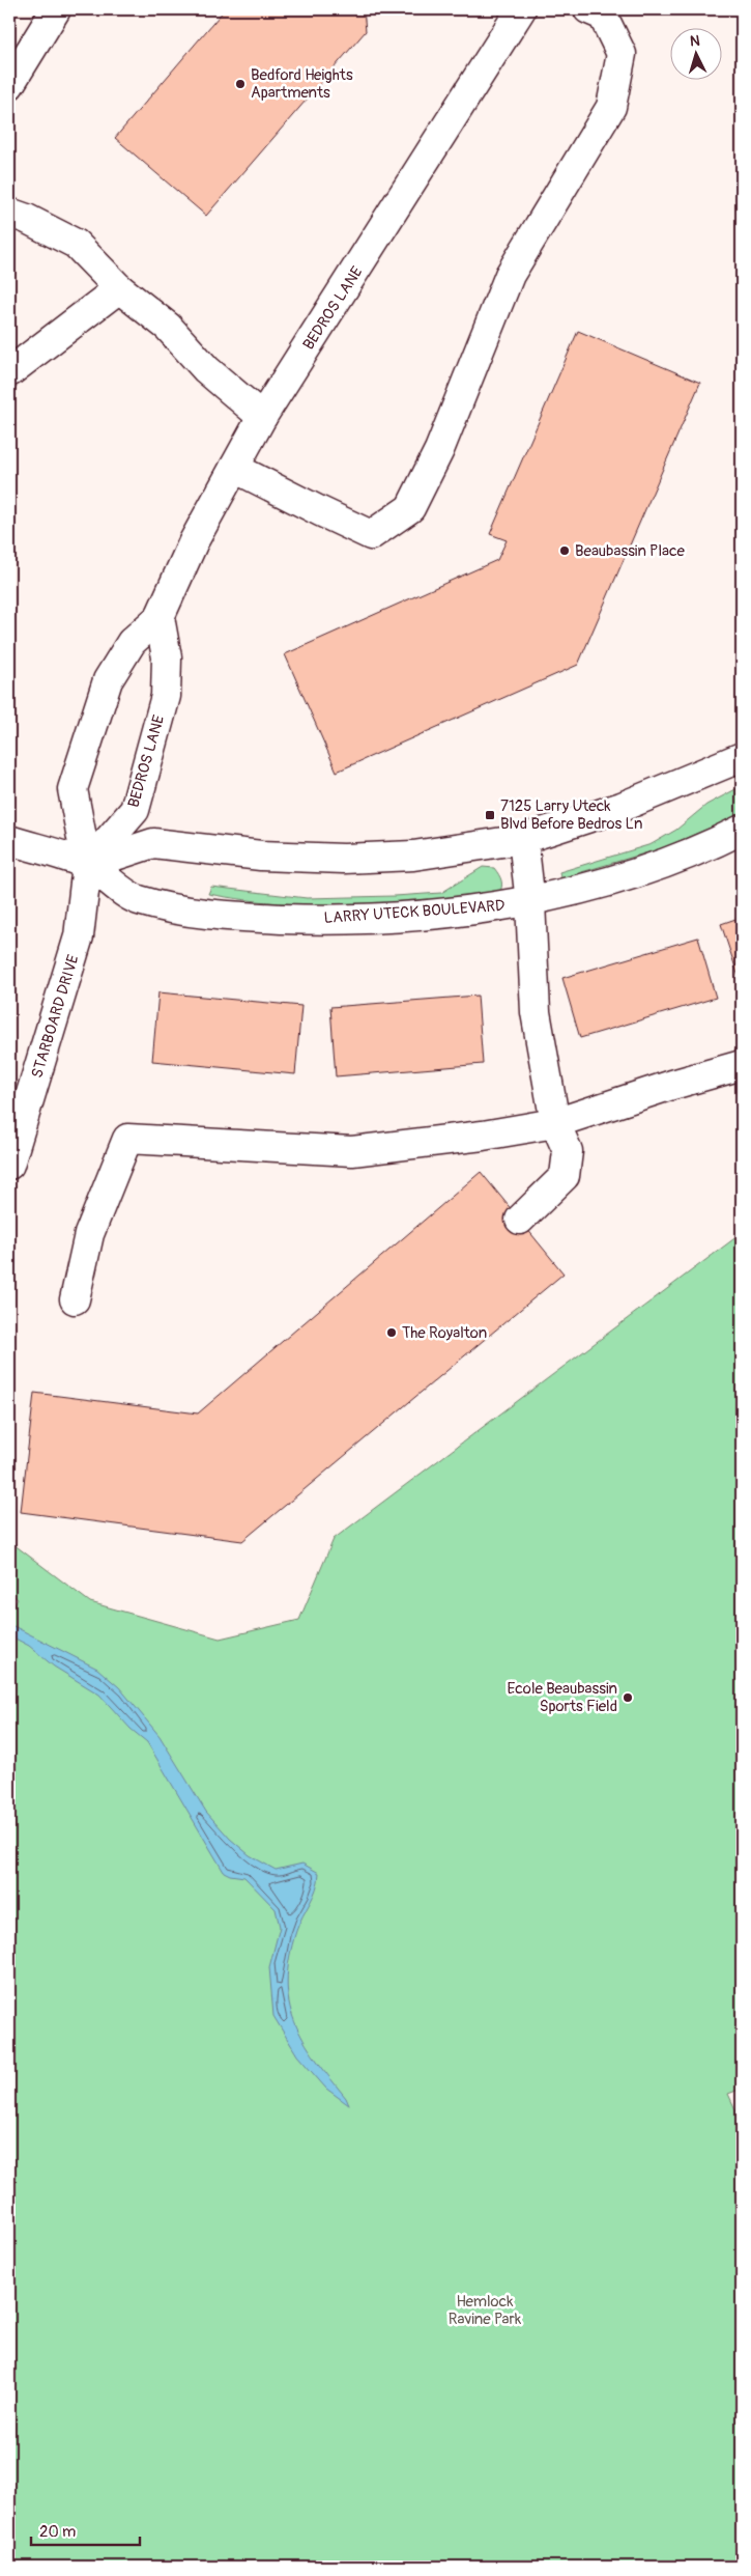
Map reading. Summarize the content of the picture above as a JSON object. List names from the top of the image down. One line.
{"streets":{"street":["BEDROS LANE","LARRY UTECK BOULEVARD","STARBOARD DRIVE"]},"crossings":[["BEDROS LANE","LARRY UTECK BOULEVARD"],["BEDROS LANE","STARBOARD DRIVE"],["LARRY UTECK BOULEVARD","STARBOARD DRIVE"]],"parks":["Hemlock Ravine Park"],"places":{"other":["Bedford Heights Apartments","Beaubassin Place","The Royalton","Ecole Beaubassin Sports Field"],"transit":["7125 Larry Uteck Blvd Before Bedros Ln"]},"scale_bar":"20 m","north":"top"}
